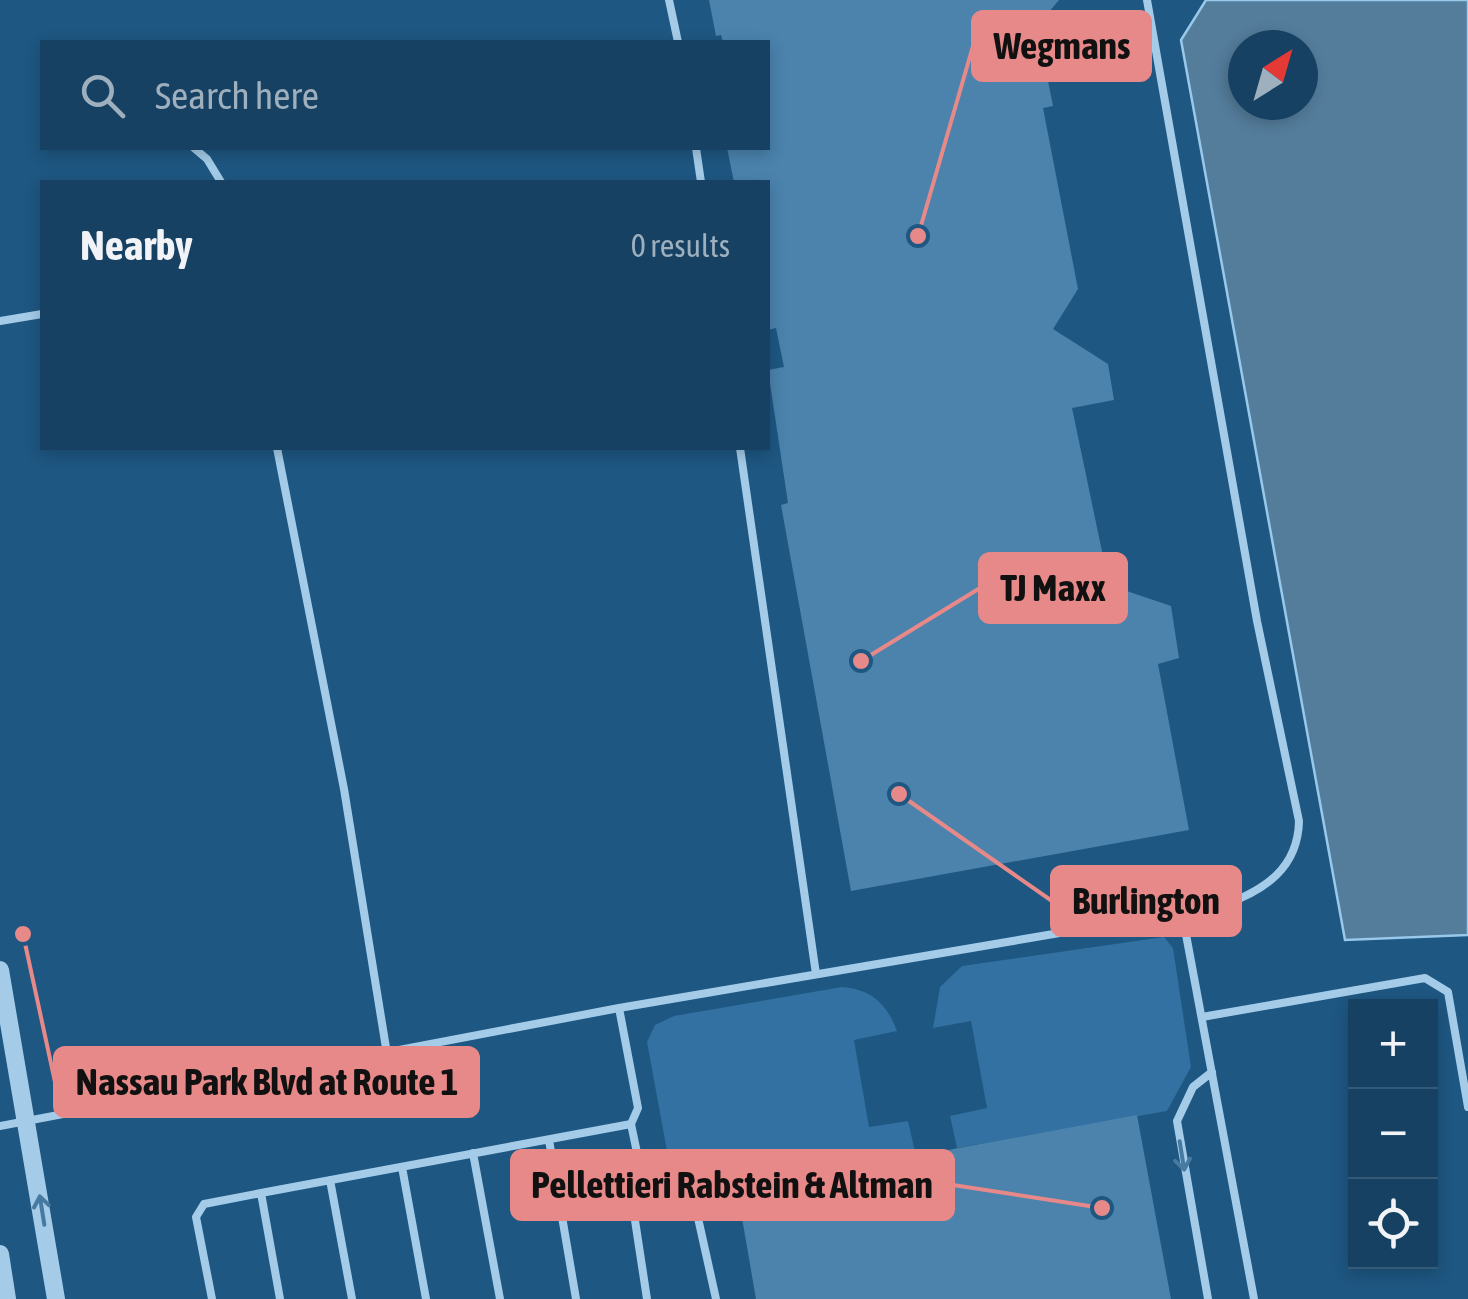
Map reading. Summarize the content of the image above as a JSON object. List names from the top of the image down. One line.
{"places":["Wegmans","TJ Maxx","Burlington","Nassau Park Blvd at Route 1","Pellettieri Rabstein & Altman"],"north":"top right","page":{"search":"Search here","heading":["Nearby","0 results"],"map_buttons":["+","−"]}}
